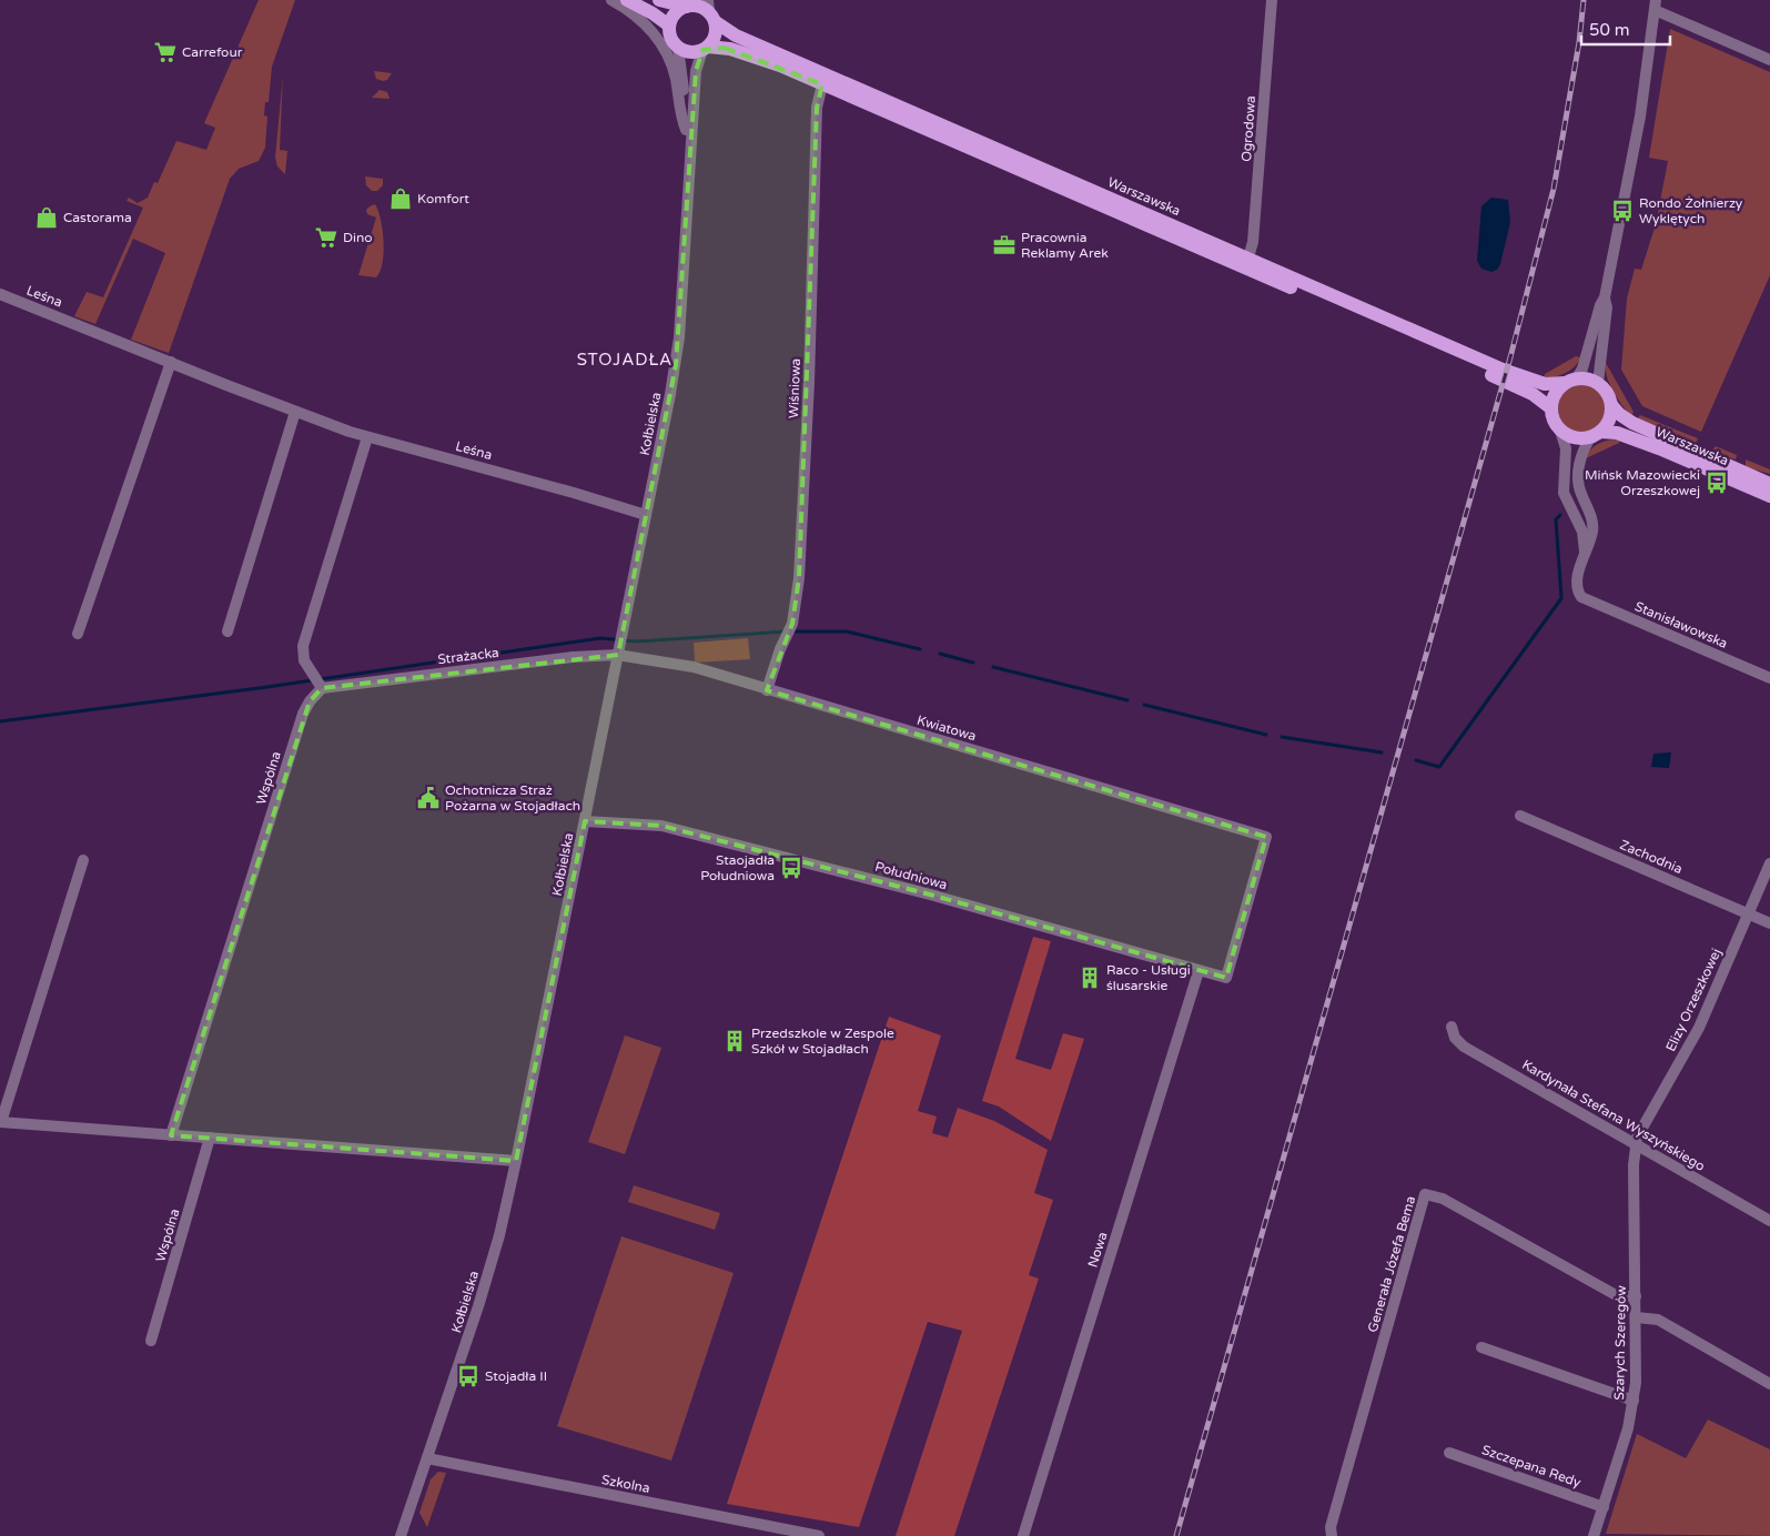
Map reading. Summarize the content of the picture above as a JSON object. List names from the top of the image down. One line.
{"streets":{"main road":["Warszawska"],"street":["Ogrodowa","Leśna","Wiśniowa","Kołbielska","Stanisławowska","Strażacka","Kwiatowa","Wspólna","Zachodnia","Południowa","Elizy Orzeszkowej","Kardynała Stefana Wyszyńskiego","Nowa","Generała Józefa Bema","Szarych Szeregów","Szczepana Redy","Szkolna"]},"crossings":[["Ogrodowa","Warszawska"],["Warszawska","Wiśniowa"],["Warszawska","Kołbielska"],["Leśna","Kołbielska"],["Wiśniowa","Kwiatowa"],["Kołbielska","Strażacka"],["Kołbielska","Kwiatowa"],["Kołbielska","Południowa"],["Kołbielska","Szkolna"],["Strażacka","Kwiatowa"],["Strażacka","Wspólna"],["Kwiatowa","Południowa"],["Zachodnia","Elizy Orzeszkowej"],["Południowa","Nowa"],["Elizy Orzeszkowej","Kardynała Stefana Wyszyńskiego"],["Elizy Orzeszkowej","Szarych Szeregów"],["Kardynała Stefana Wyszyńskiego","Szarych Szeregów"],["Generała Józefa Bema","Szarych Szeregów"],["Szarych Szeregów","Szczepana Redy"]],"districts":["STOJADŁA"],"places":{"supermarket":["Carrefour","Dino"],"shop":["Komfort","Castorama"],"bus stop":["Rondo Żołnierzy Wyklętych","Mińsk Mazowiecki Orzeszkowej","Staojadła Południowa","Stojadła II"],"office":["Pracownia Reklamy Arek"],"public building":["Ochotnicza Straż Pożarna w Stojadłach"],"building":["Raco - Usługi ślusarskie","Przedszkole w Zespole Szkół w Stojadłach"]},"scale_bar":"50 m"}
